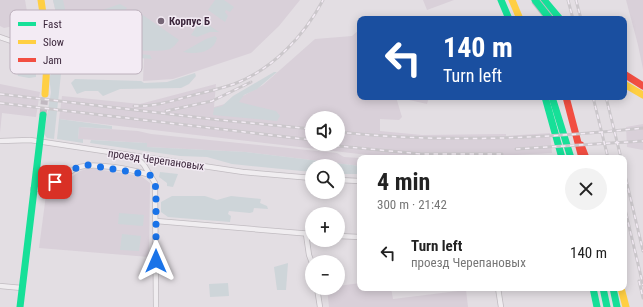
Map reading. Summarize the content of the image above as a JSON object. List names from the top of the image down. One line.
{"streets":{"street":["проезд Черепановых"]},"places":["Корпус Б"],"legend":["Fast","Slow","Jam"],"page":{"turn":["140 m","Turn left"],"map_buttons":["+","−"],"heading":["4 min","300 m · 21:42"],"list":[{"name":"Turn left","note":"проезд Черепановых","value":"140 m"}]}}
